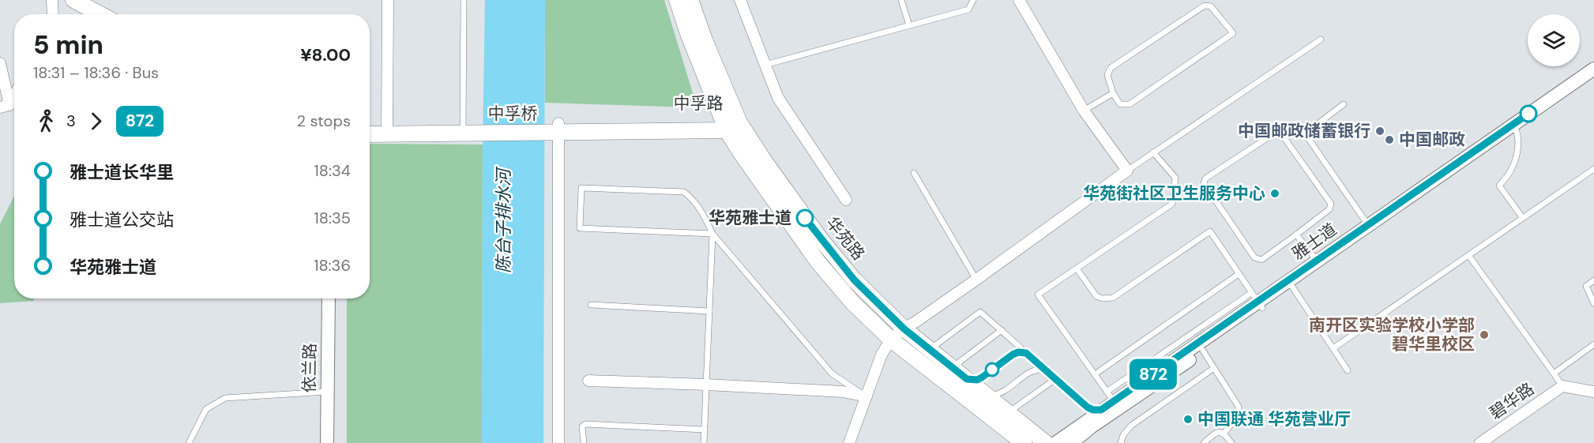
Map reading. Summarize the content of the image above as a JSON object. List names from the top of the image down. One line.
{"streets":{"main road":["中孚路","中孚桥","华苑路"],"street":["雅士道","依兰路","碧华路"]},"crossings":[["中孚路","中孚桥"],["中孚路","华苑路"]],"water":["陈台子排水河"],"places":["中国邮政储蓄银行","中国邮政","华苑街社区卫生服务中心","华苑雅士道","南开区实验学校小学部 碧华里校区","中国联通 华苑营业厅"],"lines":["bus line 872"],"page":{"on_map":"872","heading":["5 min","18:31 – 18:36 · Bus","¥8.00"],"legs":["3","872","2 stops"],"list":[{"name":"雅士道长华里","value":"18:34"},{"name":"雅士道公交站","value":"18:35"},{"name":"华苑雅士道","value":"18:36"}]}}
